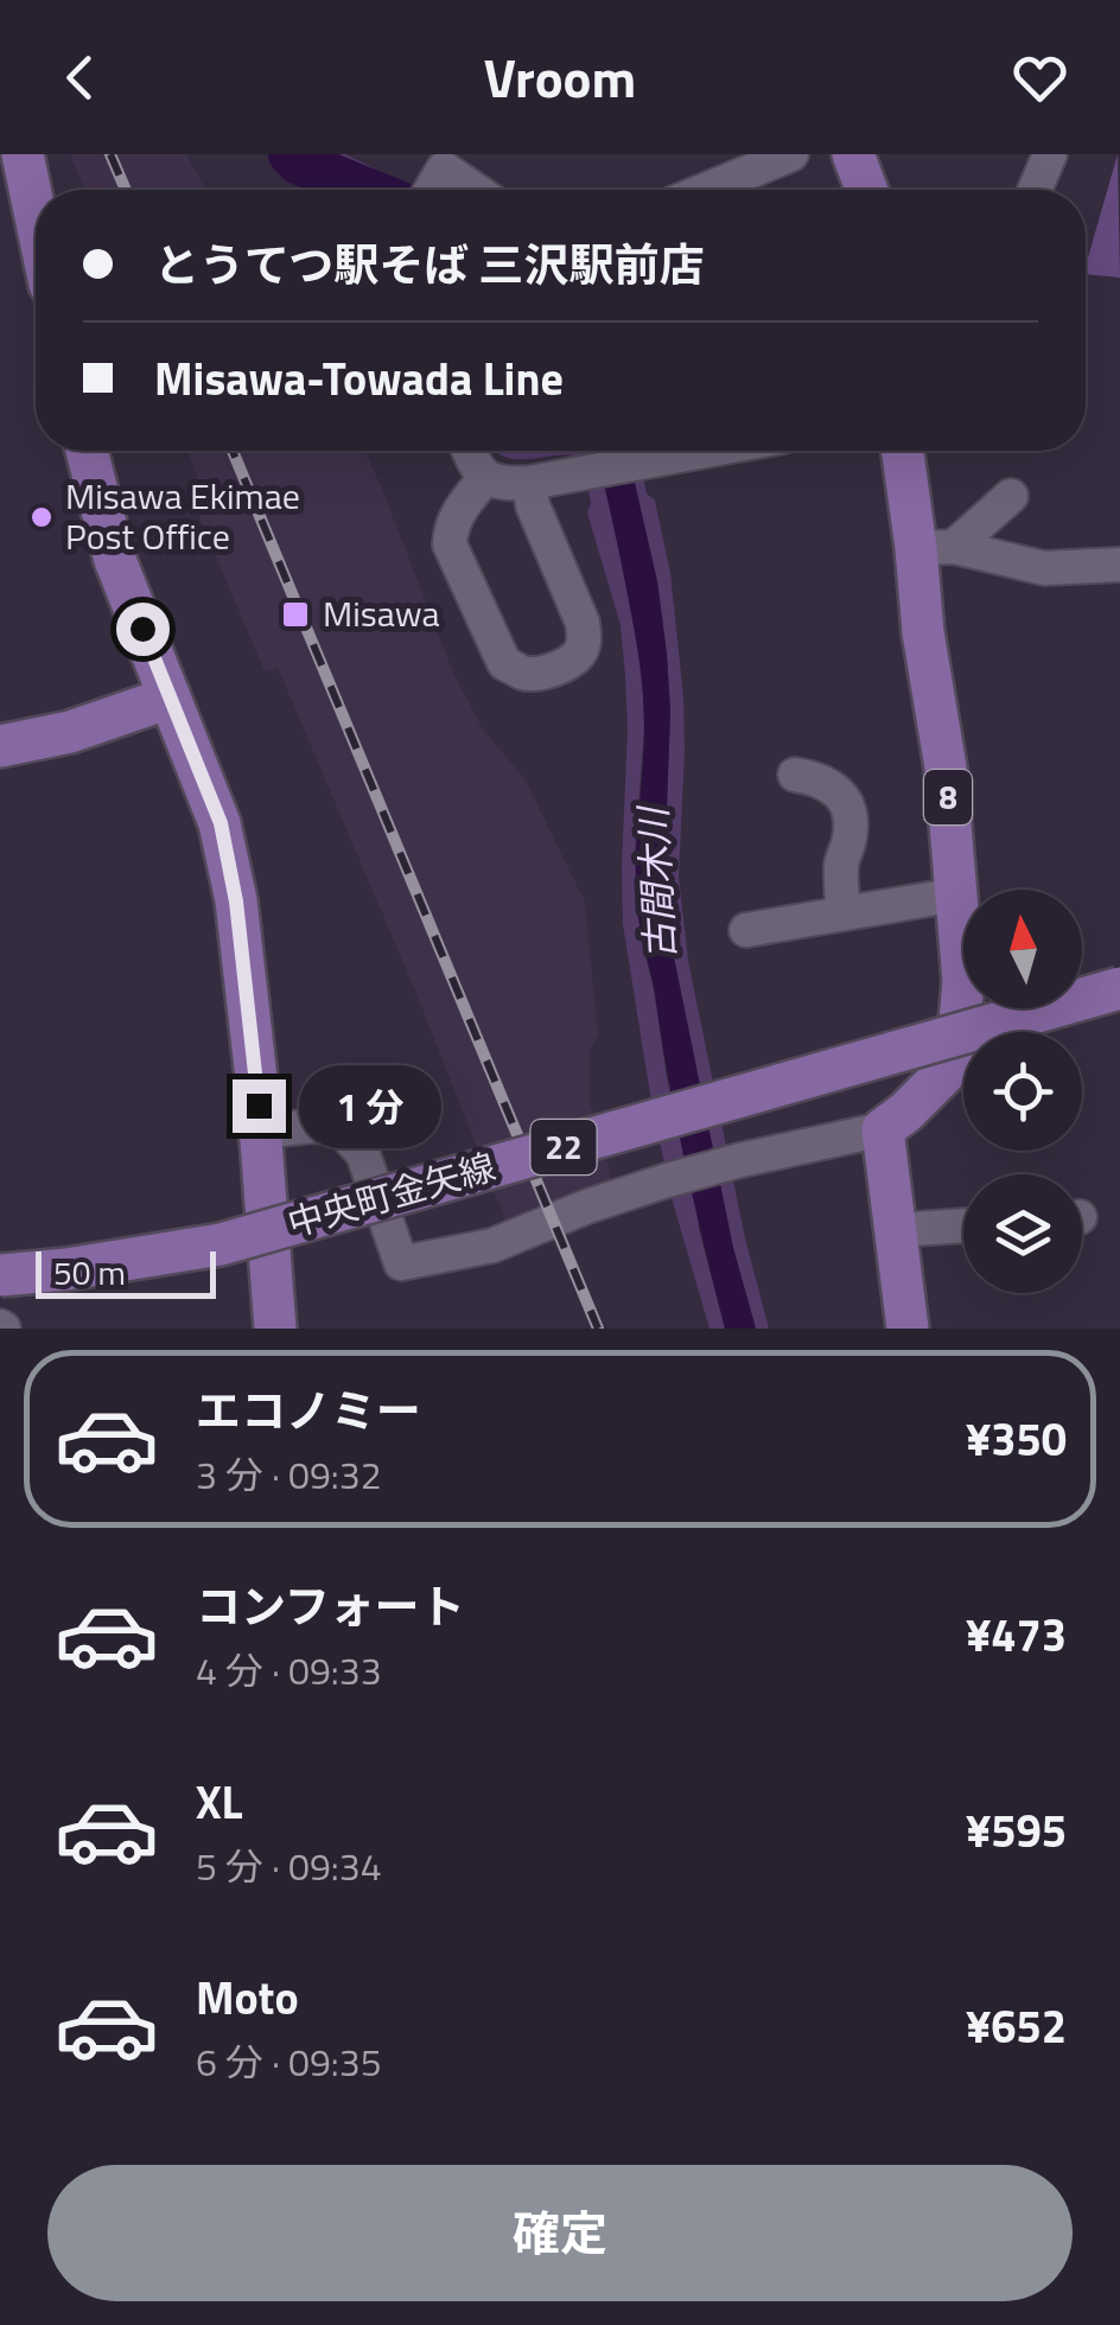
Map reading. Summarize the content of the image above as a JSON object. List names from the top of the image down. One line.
{"streets":{"main road":["8","22","中央町金矢線"]},"water":["古間木川"],"places":{"other":["Misawa Ekimae Post Office"],"transit":["Misawa"]},"scale_bar":"50 m","north":"top","page":{"header":"Vroom","banner":["とうてつ駅そば 三沢駅前店","Misawa-Towada Line"],"bubble":"1 分","scale":"50 m","list":[{"name":"エコノミー","note":"3 分 · 09:32","value":"¥350"},{"name":"コンフォート","note":"4 分 · 09:33","value":"¥473"},{"name":"XL","note":"5 分 · 09:34","value":"¥595"},{"name":"Moto","note":"6 分 · 09:35","value":"¥652"}],"buttons":"確定"}}
